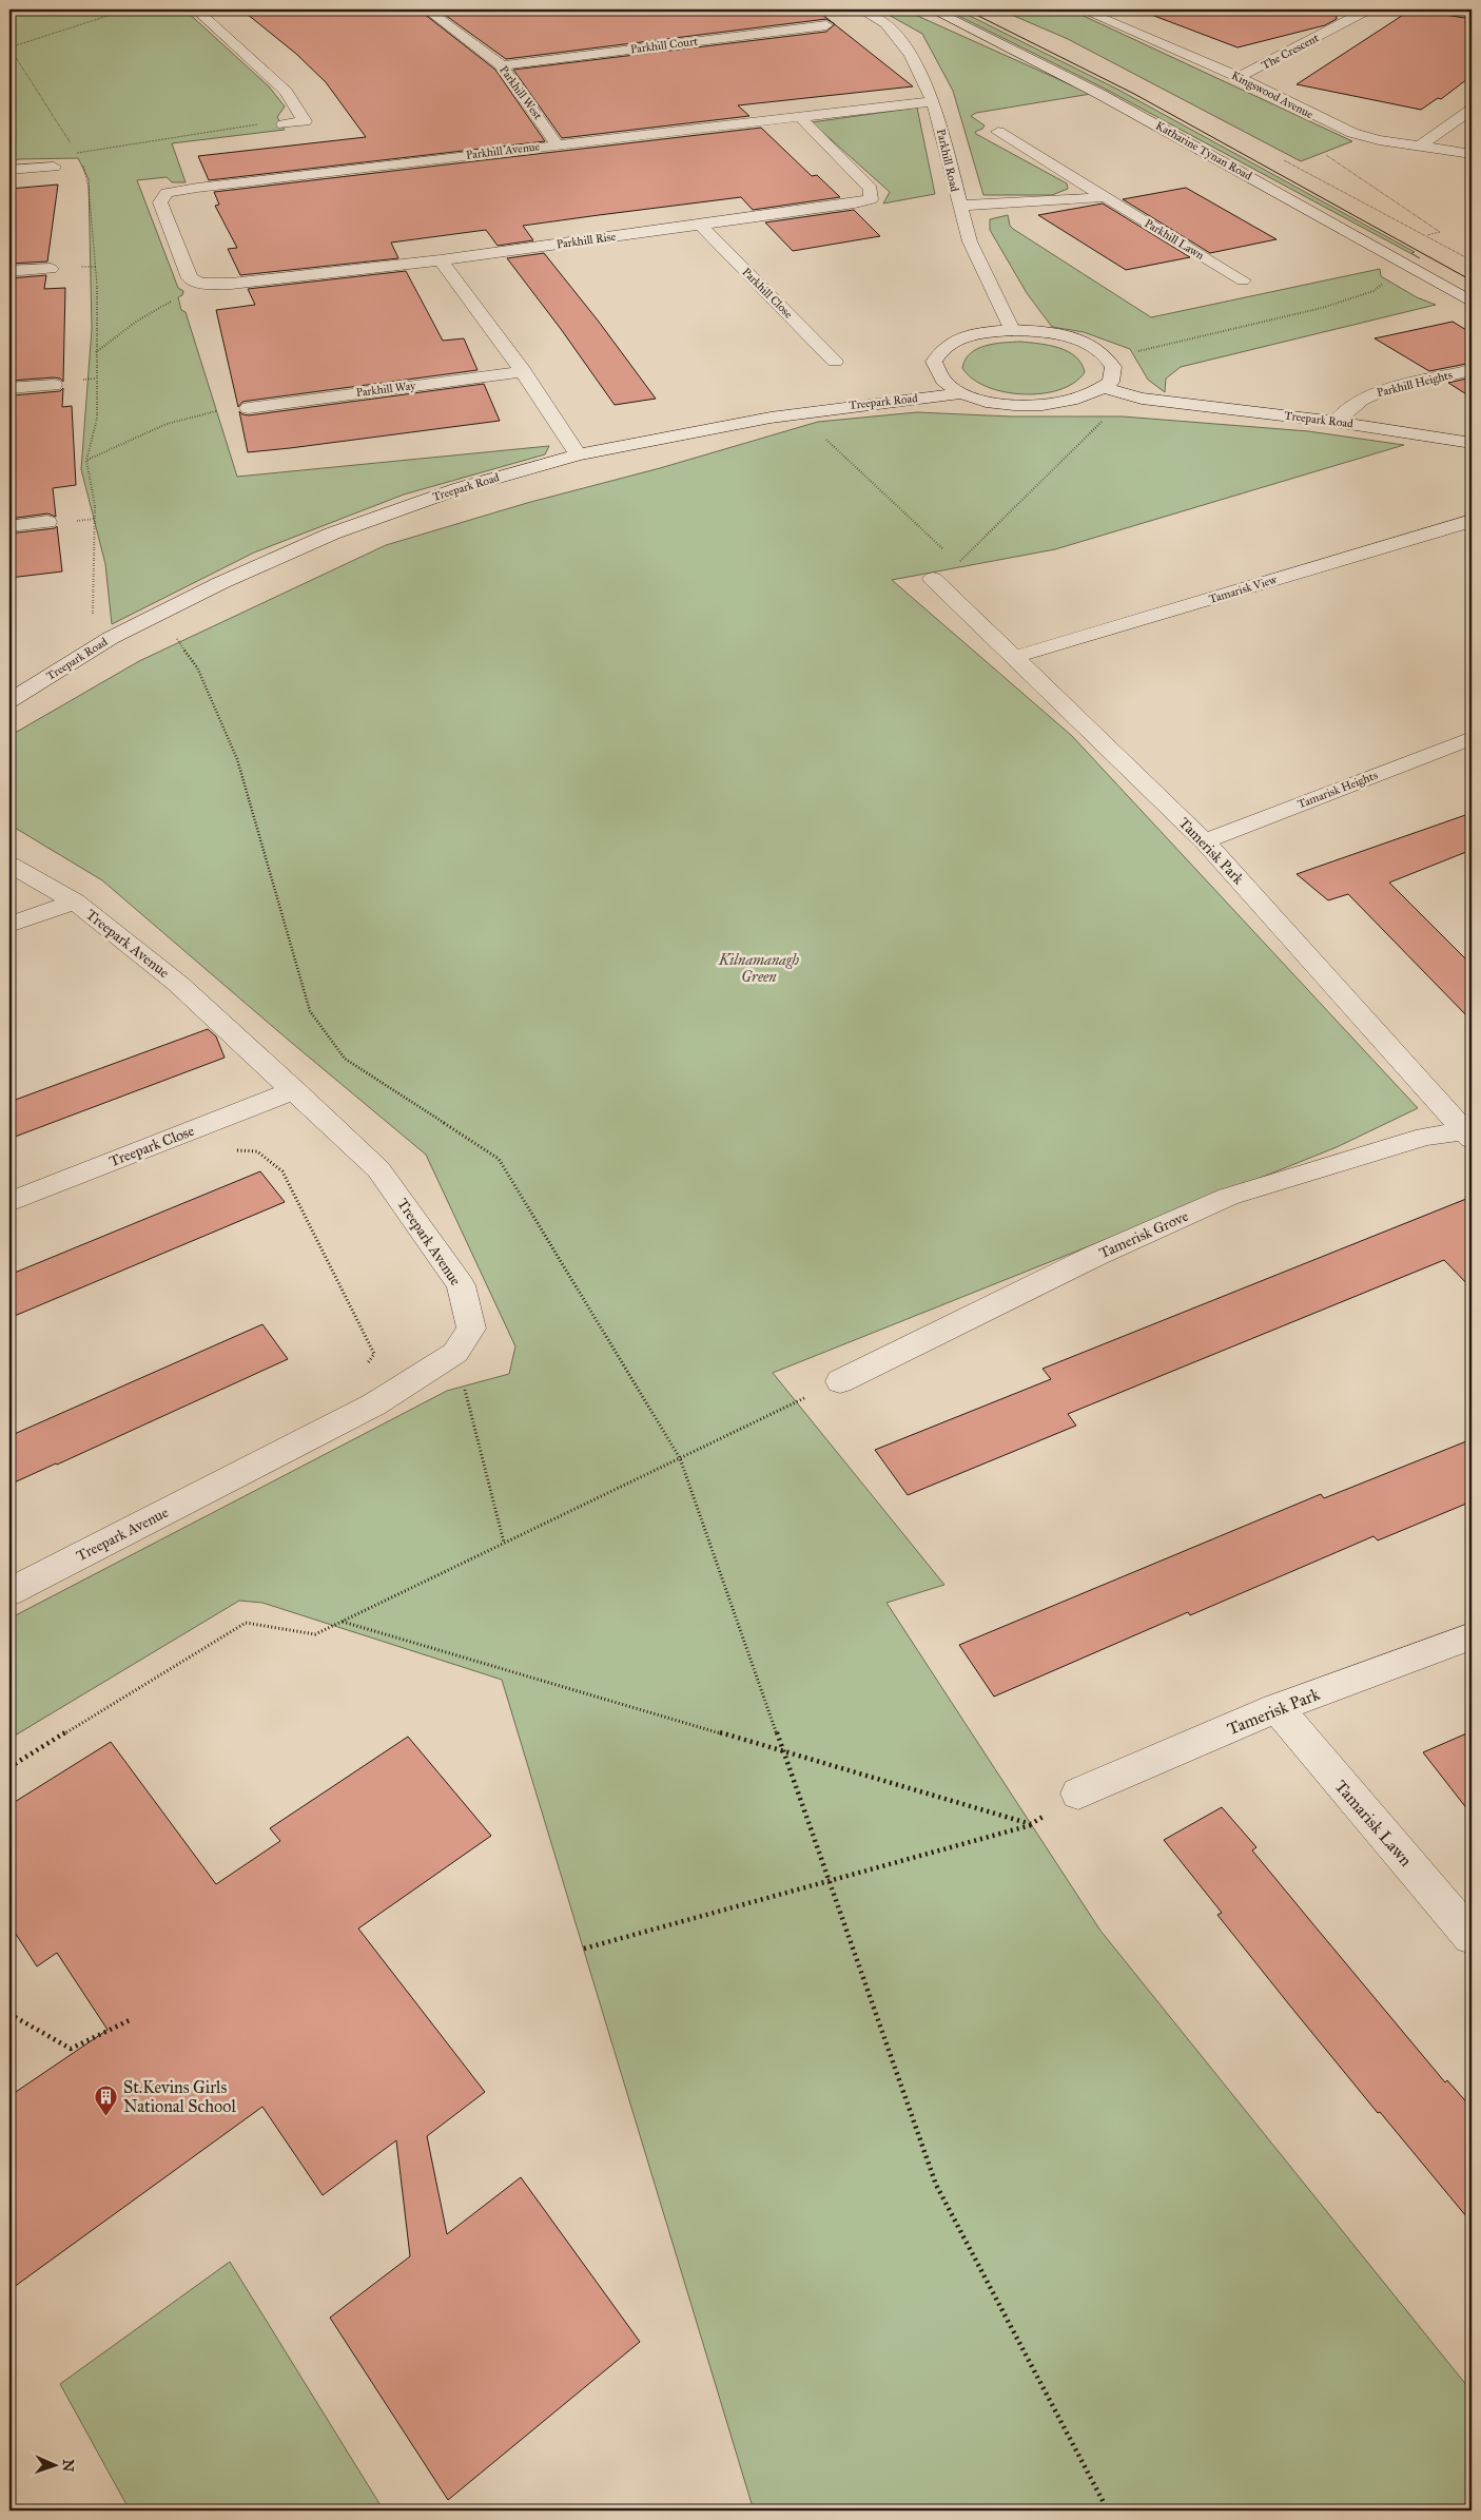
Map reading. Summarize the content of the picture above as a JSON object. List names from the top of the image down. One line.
{"streets":{"street":["Parkhill Court","The Crescent","Parkhill West","Kingswood Avenue","Parkhill Avenue","Katharine Tynan Road","Parkhill Road","Parkhill Lawn","Parkhill Rise","Parkhill Close","Parkhill Heights","Parkhill Way","Treepark Road","Tamarisk View","Tamarisk Heights","Tamerisk Park","Treepark Avenue","Treepark Close","Tamerisk Grove","Tamarisk Lawn"]},"crossings":[["Parkhill Court","Parkhill West"],["The Crescent","Kingswood Avenue"],["Parkhill West","Parkhill Avenue"],["Parkhill Avenue","Parkhill Road"],["Parkhill Avenue","Parkhill Rise"],["Parkhill Rise","Parkhill Close"],["Parkhill Heights","Treepark Road"],["Tamarisk View","Tamerisk Park"],["Tamarisk Heights","Tamerisk Park"],["Tamerisk Park","Tamerisk Grove"],["Tamerisk Park","Tamarisk Lawn"],["Treepark Avenue","Treepark Close"]],"parks":["Kilnamanagh Green"],"places":{"building":["St.Kevins Girls National School"]},"north":"right"}
